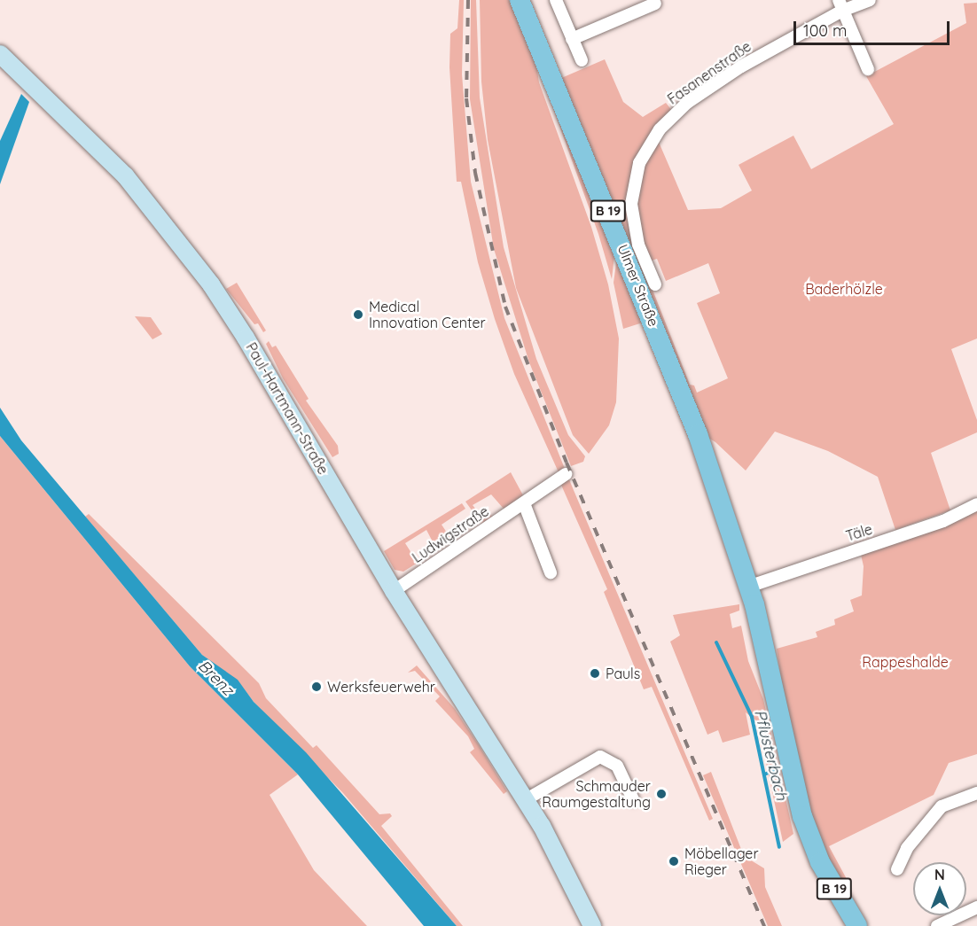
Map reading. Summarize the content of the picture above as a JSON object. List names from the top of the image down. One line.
{"streets":{"main road":["B 19","Ulmer Straße","Paul-Hartmann-Straße"],"street":["Fasanenstraße","Täle","Ludwigstraße"]},"crossings":[["B 19","Ulmer Straße"],["B 19","Täle"],["Ulmer Straße","Täle"],["Paul-Hartmann-Straße","Ludwigstraße"]],"water":["Brenz","Pflusterbach"],"parks":["Baderhölzle","Rappeshalde"],"places":["Medical Innovation Center","Pauls","Werksfeuerwehr","Schmauder Raumgestaltung","Möbellager Rieger"],"scale_bar":"100 m","north":"top"}
